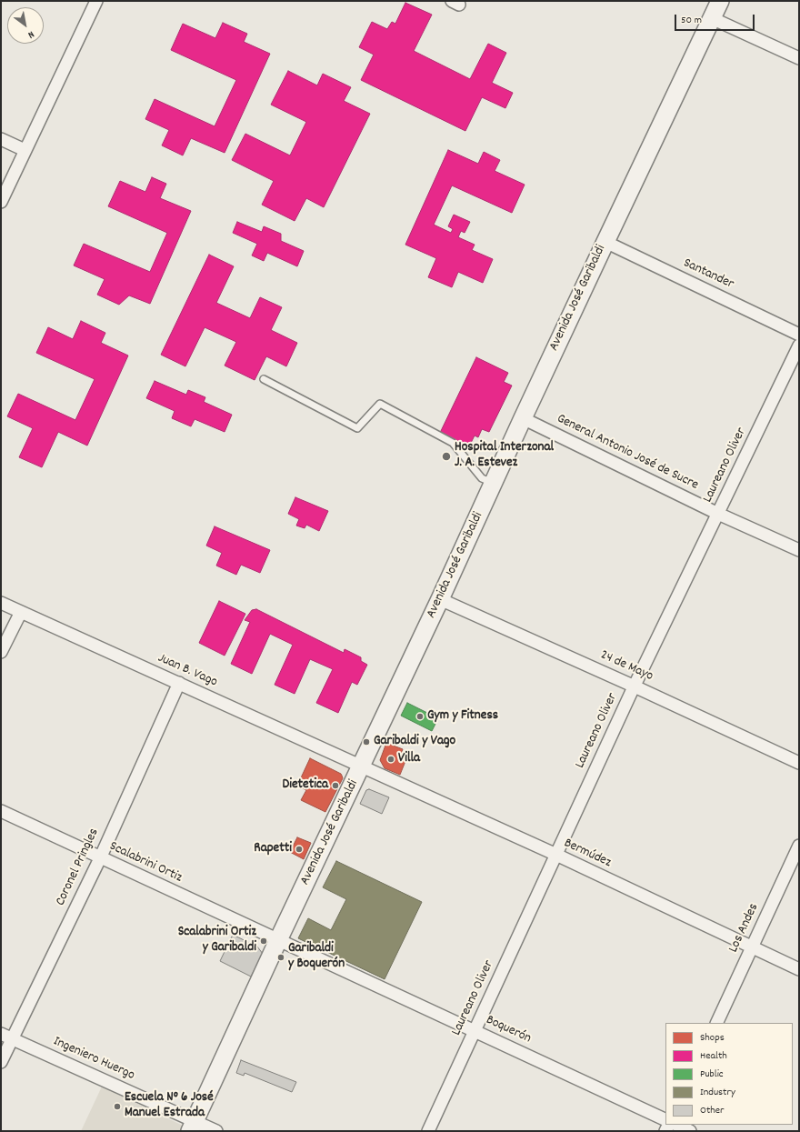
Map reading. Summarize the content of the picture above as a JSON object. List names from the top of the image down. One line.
{"streets":{"main road":["Avenida José Garibaldi"],"street":["Santander","General Antonio José de Sucre","Laureano Oliver","24 de Mayo","Juan B. Vago","Bermúdez","Scalabrini Ortiz","Coronel Pringles","Los Andes","Boquerón","Ingeniero Huergo"]},"crossings":[["Santander","Avenida José Garibaldi"],["Avenida José Garibaldi","General Antonio José de Sucre"],["Avenida José Garibaldi","24 de Mayo"],["Avenida José Garibaldi","Juan B. Vago"],["Avenida José Garibaldi","Bermúdez"],["Avenida José Garibaldi","Scalabrini Ortiz"],["Avenida José Garibaldi","Boquerón"],["Avenida José Garibaldi","Ingeniero Huergo"],["General Antonio José de Sucre","Laureano Oliver"],["Laureano Oliver","24 de Mayo"],["Laureano Oliver","Bermúdez"],["Laureano Oliver","Boquerón"],["Juan B. Vago","Bermúdez"],["Juan B. Vago","Coronel Pringles"],["Bermúdez","Los Andes"],["Scalabrini Ortiz","Coronel Pringles"],["Scalabrini Ortiz","Boquerón"],["Coronel Pringles","Ingeniero Huergo"]],"places":["Hospital Interzonal J. A. Estevez","Gym y Fitness","Garibaldi y Vago","Villa","Dietetica","Rapetti","Scalabrini Ortiz y Garibaldi","Garibaldi y Boquerón","Escuela N° 6 José Manuel Estrada"],"legend":["Shops","Health","Public","Industry","Other"],"scale_bar":"50 m","north":"bottom right"}
